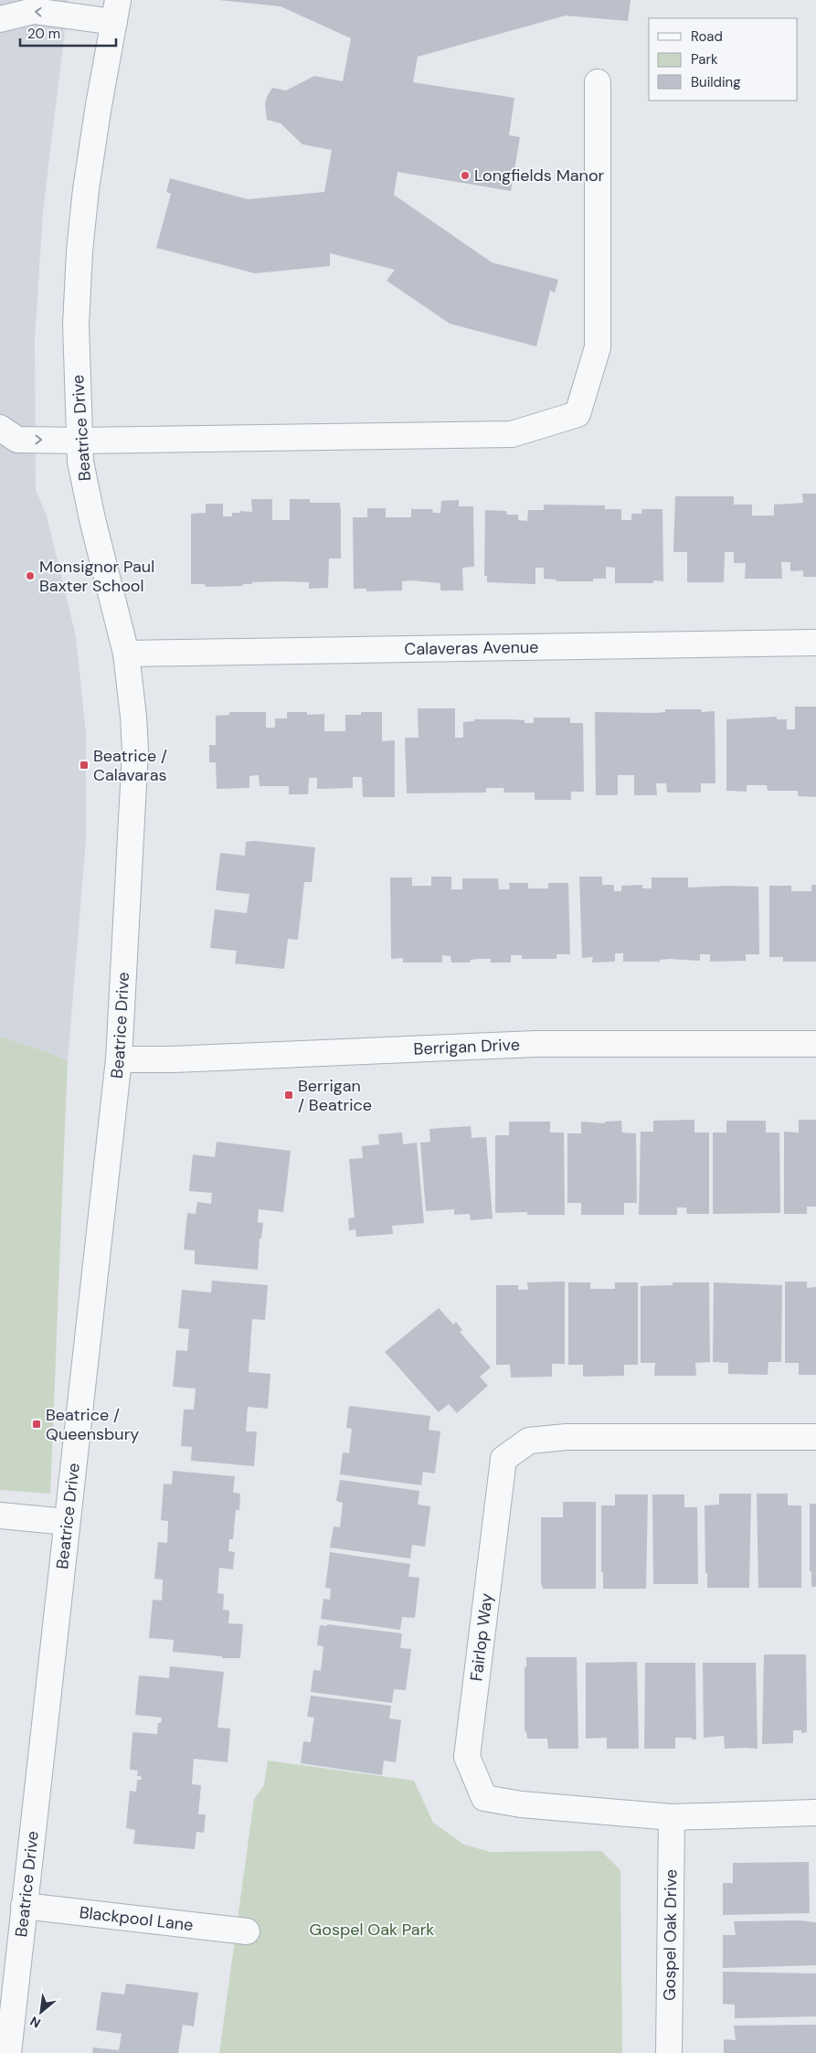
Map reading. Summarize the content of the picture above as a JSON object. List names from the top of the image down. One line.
{"streets":{"street":["Beatrice Drive","Calaveras Avenue","Berrigan Drive","Fairlop Way","Blackpool Lane","Gospel Oak Drive"]},"crossings":[["Beatrice Drive","Calaveras Avenue"],["Beatrice Drive","Berrigan Drive"],["Beatrice Drive","Blackpool Lane"],["Fairlop Way","Gospel Oak Drive"]],"parks":["Gospel Oak Park"],"places":{"other":["Longfields Manor","Monsignor Paul Baxter School"],"transit":["Beatrice / Calavaras","Berrigan / Beatrice","Beatrice / Queensbury"]},"legend":["Road","Park","Building"],"scale_bar":"20 m","north":"bottom left"}
